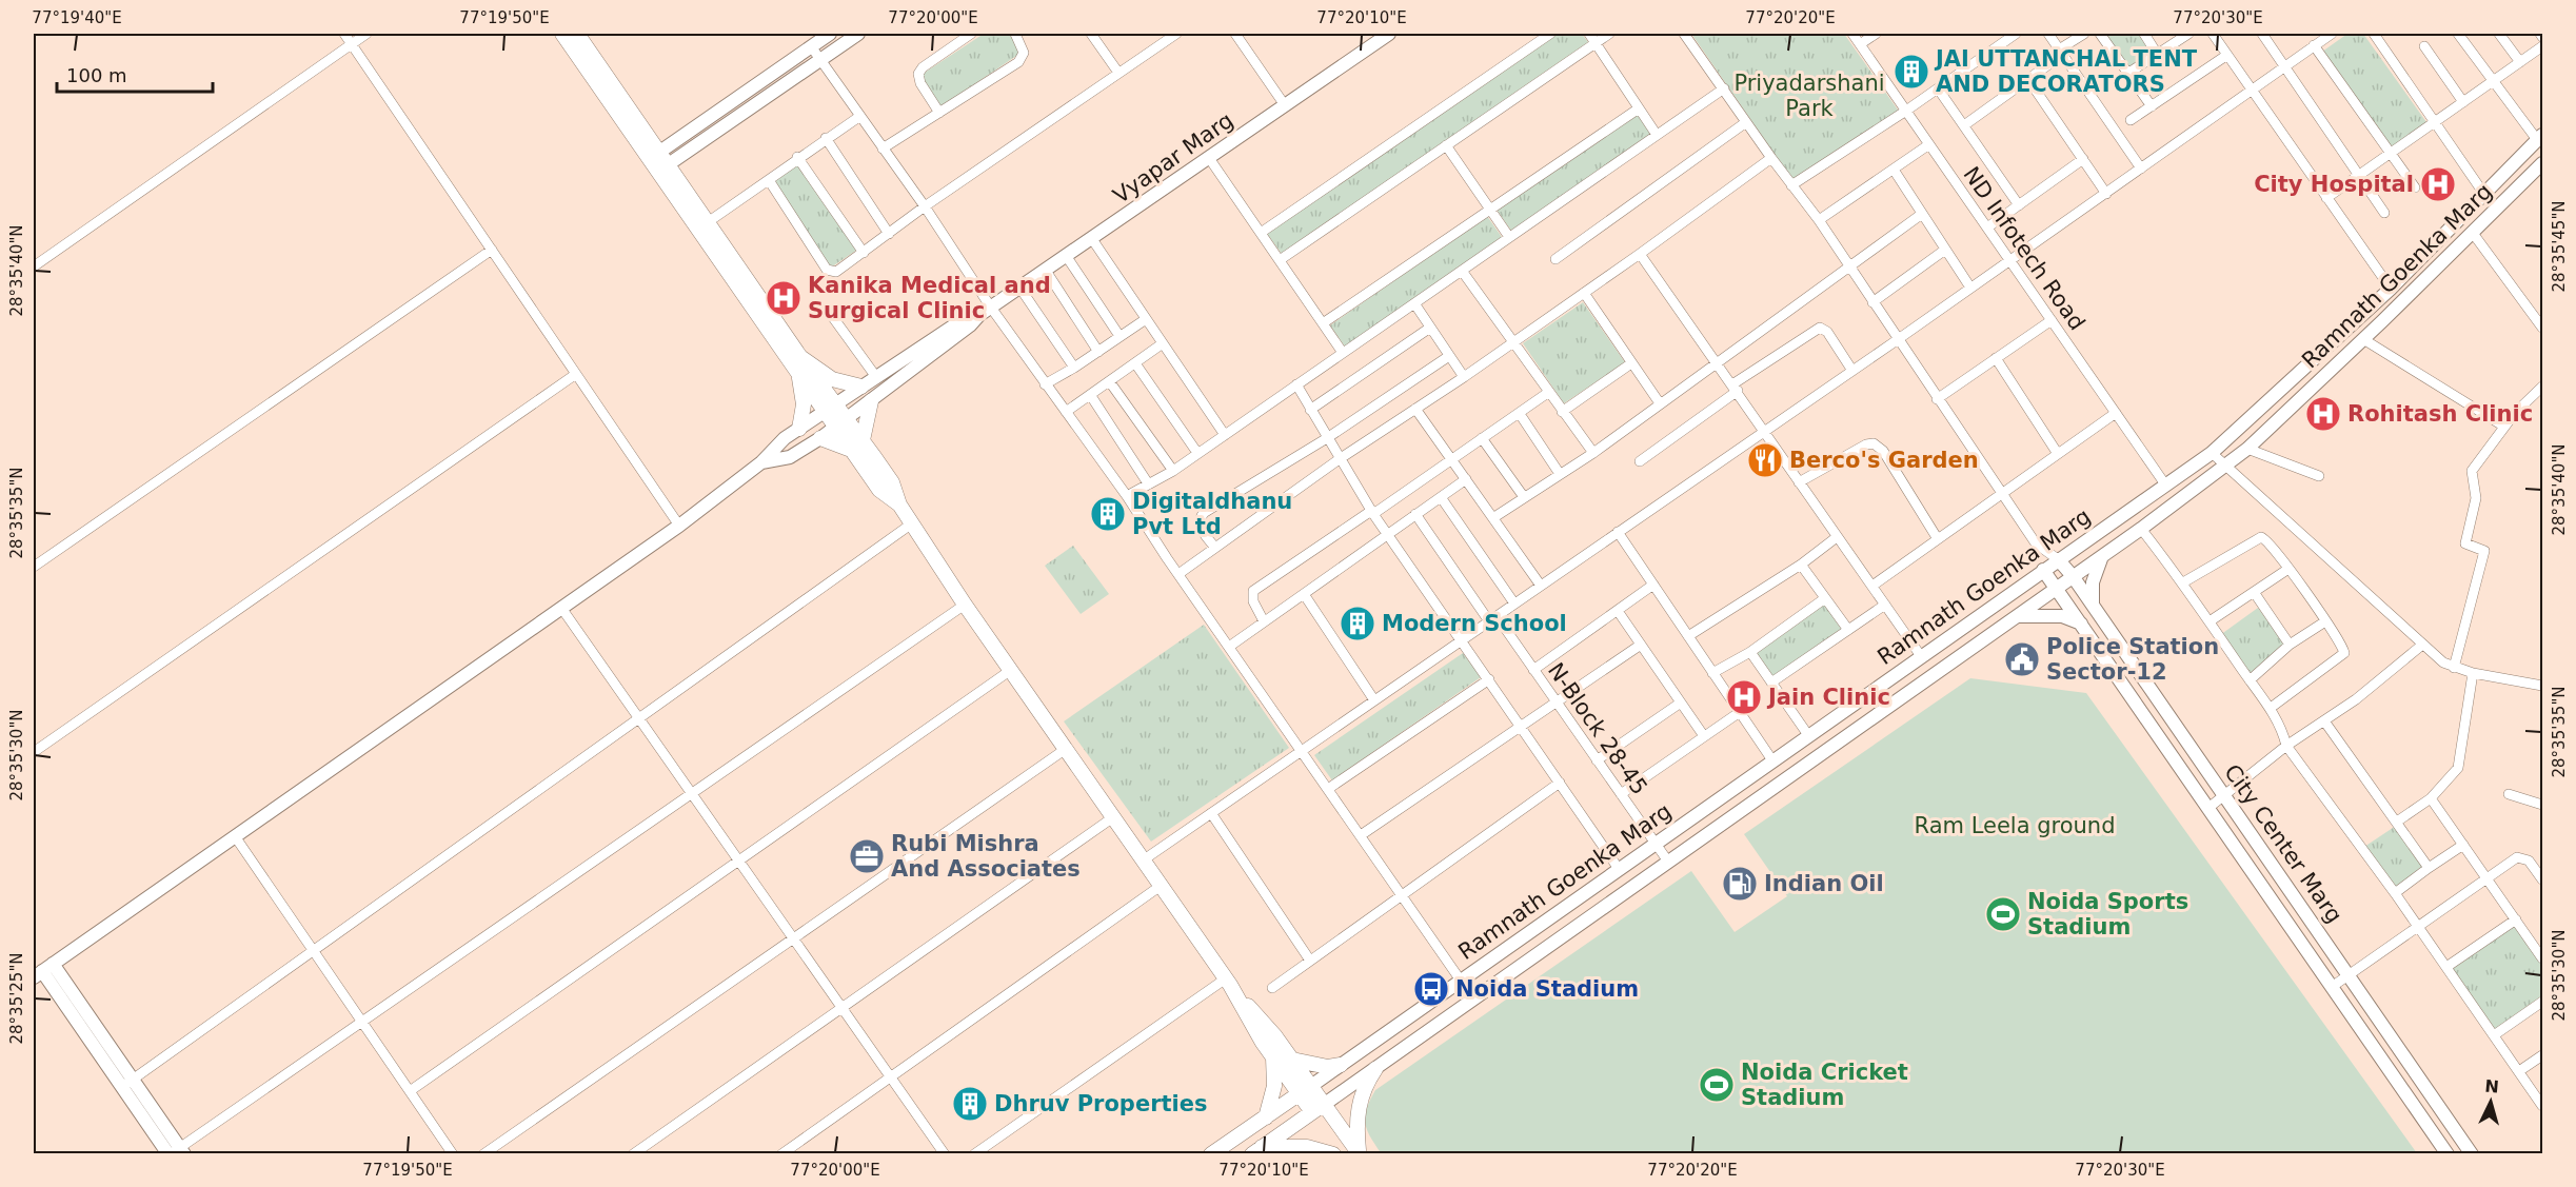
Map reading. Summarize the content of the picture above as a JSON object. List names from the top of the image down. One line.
{"streets":{"street":["Vyapar Marg","ND Infotech Road","Ramnath Goenka Marg","N-Block 28-45","City Center Marg"]},"crossings":[["ND Infotech Road","Ramnath Goenka Marg"],["Ramnath Goenka Marg","N-Block 28-45"],["Ramnath Goenka Marg","City Center Marg"]],"parks":["Priyadarshani Park","Ram Leela ground"],"places":{"building":["JAI UTTANCHAL TENT AND DECORATORS","Digitaldhanu Pvt Ltd","Modern School","Dhruv Properties"],"hospital":["City Hospital","Kanika Medical and Surgical Clinic","Rohitash Clinic","Jain Clinic"],"restaurant":["Berco's Garden"],"public building":["Police Station Sector-12"],"office":["Rubi Mishra And Associates"],"fuel station":["Indian Oil"],"sports":["Noida Sports Stadium","Noida Cricket Stadium"],"bus stop":["Noida Stadium"]},"scale_bar":"100 m","north":"top","coordinates":["77°19'40\"E","77°19'50\"E","77°20'00\"E","77°20'10\"E","77°20'20\"E","77°20'30\"E","28°35'45\"N","28°35'40\"N","28°35'35\"N","28°35'30\"N","28°35'25\"N"]}
